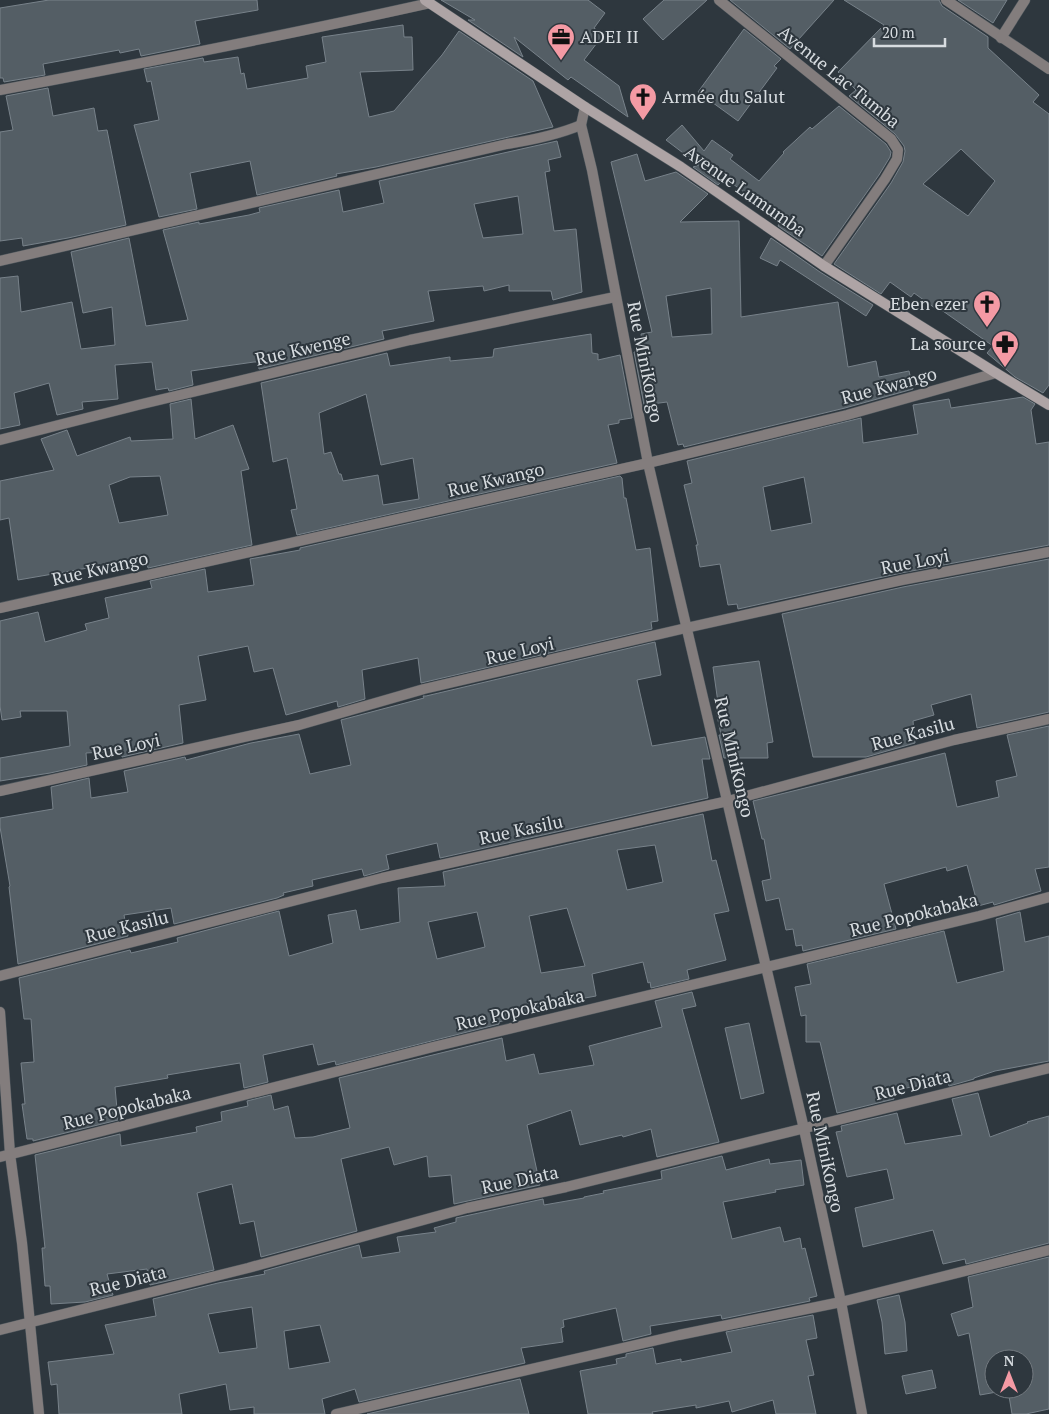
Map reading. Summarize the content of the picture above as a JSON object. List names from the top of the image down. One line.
{"streets":{"street":["Avenue Lac Tumba","Avenue Lumumba","Rue Kwenge","Rue MiniKongo","Rue Kwango","Rue Loyi","Rue Kasilu","Rue Popokabaka","Rue Diata"]},"crossings":[["Avenue Lac Tumba","Avenue Lumumba"],["Avenue Lumumba","Rue MiniKongo"],["Avenue Lumumba","Rue Kwango"],["Rue Kwenge","Rue MiniKongo"],["Rue MiniKongo","Rue Kwango"],["Rue MiniKongo","Rue Loyi"],["Rue MiniKongo","Rue Kasilu"],["Rue MiniKongo","Rue Popokabaka"],["Rue MiniKongo","Rue Diata"]],"places":{"office":["ADEI II"],"church":["Armée du Salut","Eben ezer"],"pharmacy":["La source"]},"scale_bar":"20 m","north":"top"}
